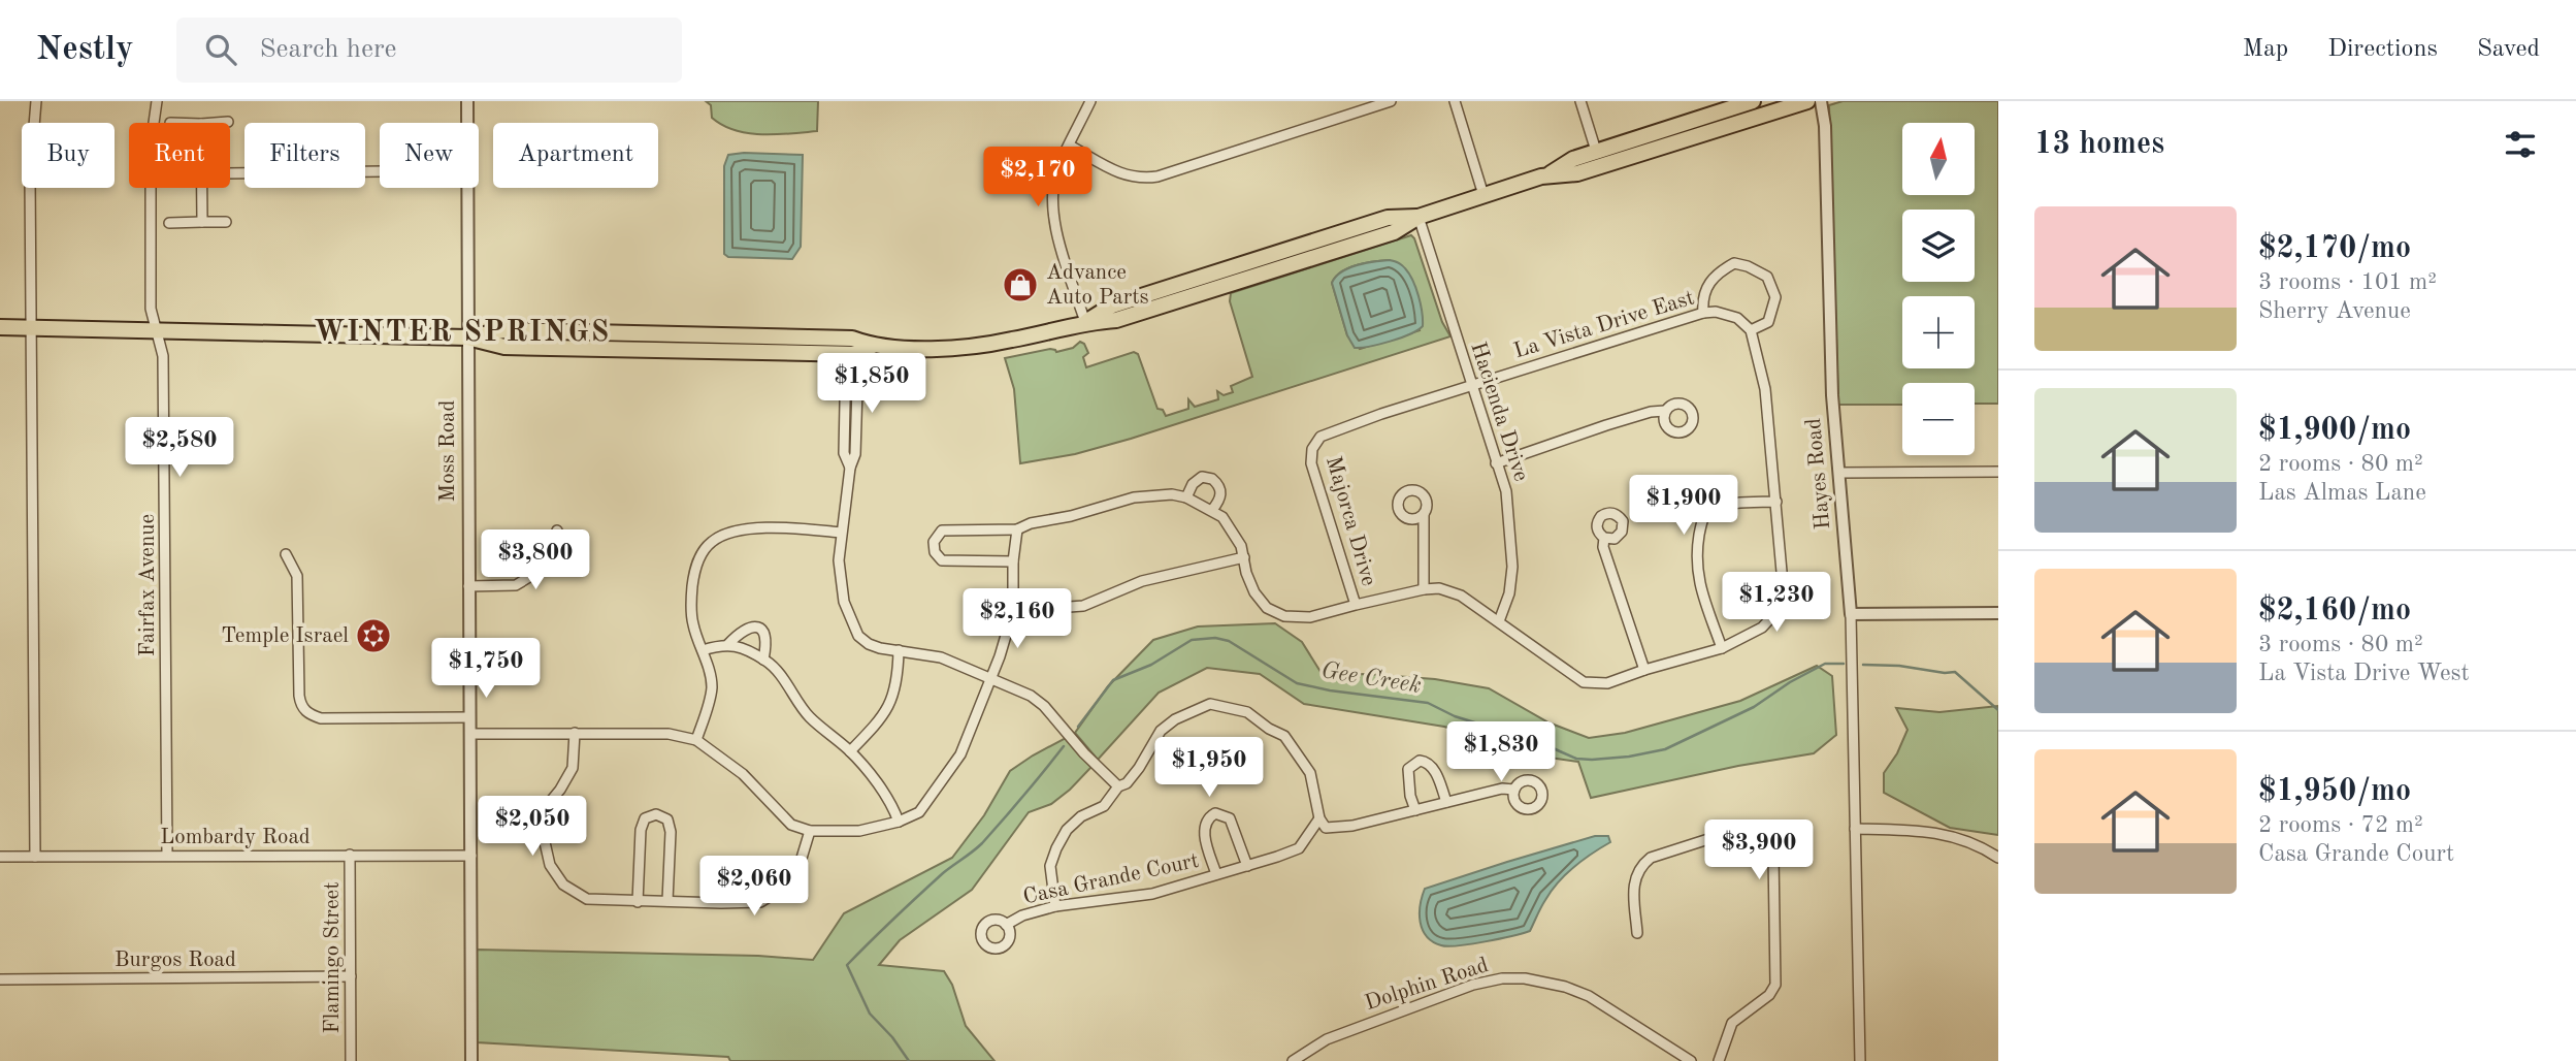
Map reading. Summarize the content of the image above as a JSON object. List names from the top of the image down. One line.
{"streets":{"street":["La Vista Drive East","Hacienda Drive","Moss Road","Hayes Road","Majorca Drive","Fairfax Avenue","Lombardy Road","Casa Grande Court","Flamingo Street","Burgos Road","Dolphin Road"]},"crossings":[["La Vista Drive East","Hacienda Drive"],["La Vista Drive East","Majorca Drive"],["Hacienda Drive","Majorca Drive"],["Moss Road","Lombardy Road"],["Fairfax Avenue","Lombardy Road"],["Lombardy Road","Flamingo Street"],["Flamingo Street","Burgos Road"]],"districts":["WINTER SPRINGS"],"water":["Gee Creek"],"places":{"shop":["Advance Auto Parts"],"synagogue":["Temple Israel"]},"north":"top","page":{"header":"Nestly","search":"Search here","nav":["Map","Directions","Saved"],"heading":"13 homes","map_buttons":["+","−"],"chip":["Buy","Rent","Filters","New","Apartment"],"price":["$2,170","$1,850","$2,580","$1,900","$3,800","$1,230","$2,160","$1,750","$1,830","$1,950","$2,050","$3,900","$2,060"],"list":[{"name":"$2,170/mo","note":"3 rooms · 101 m² · Sherry Avenue"},{"name":"$1,900/mo","note":"2 rooms · 80 m² · Las Almas Lane"},{"name":"$2,160/mo","note":"3 rooms · 80 m² · La Vista Drive West"},{"name":"$1,950/mo","note":"2 rooms · 72 m² · Casa Grande Court"}]}}
